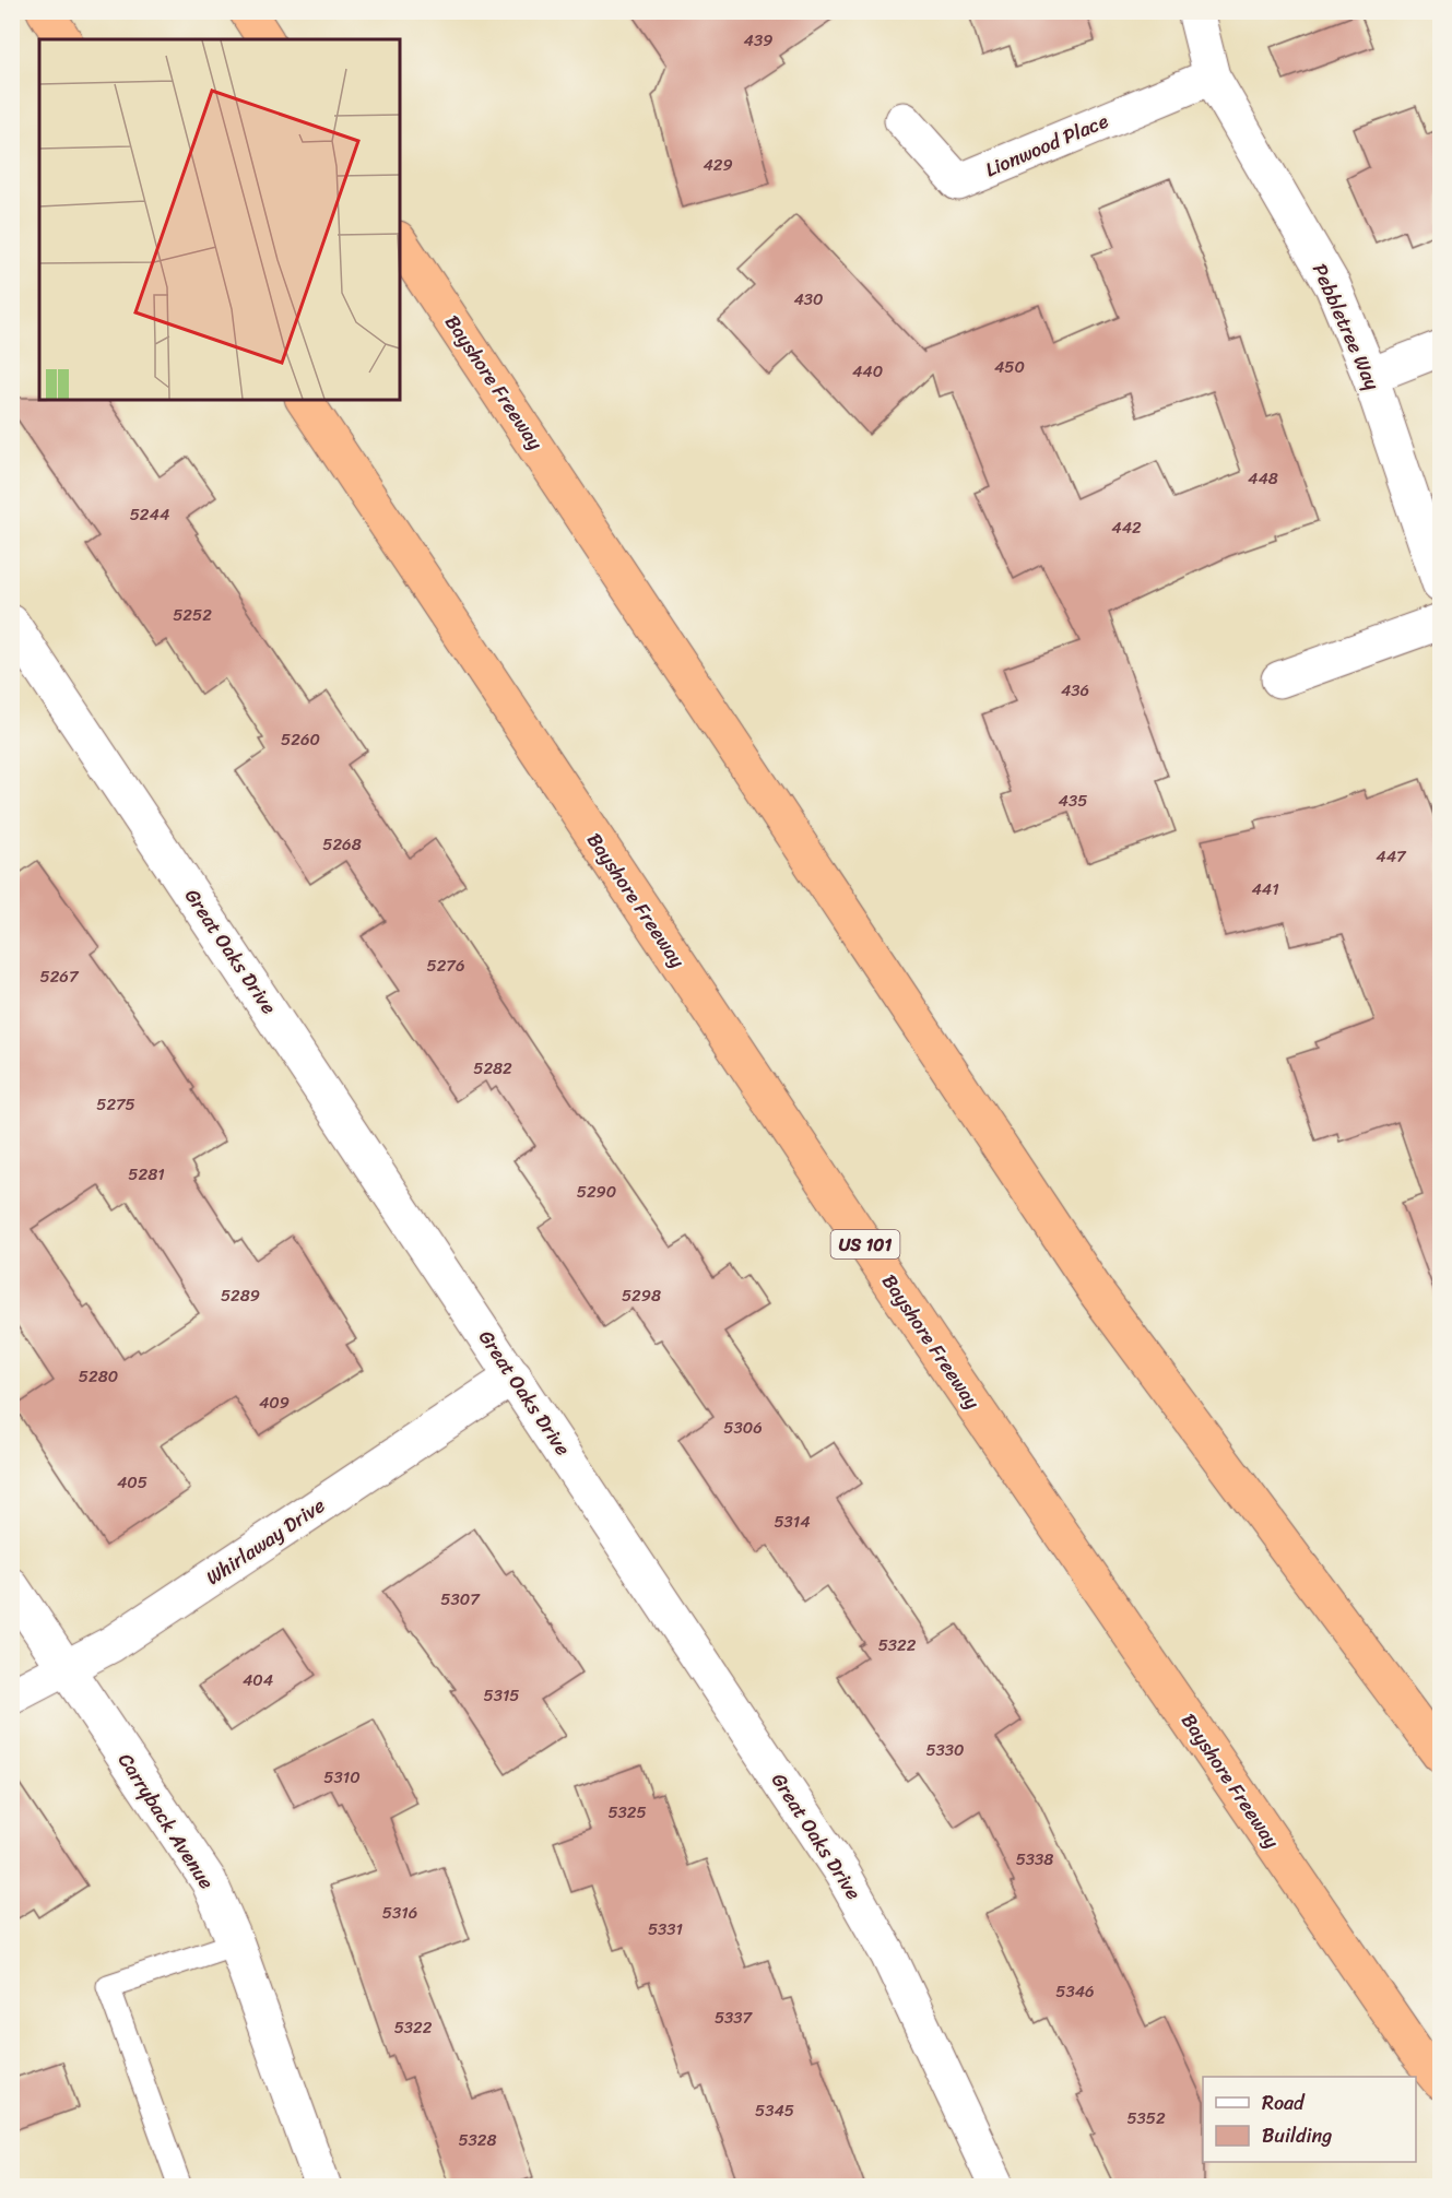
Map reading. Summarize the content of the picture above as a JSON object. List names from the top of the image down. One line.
{"streets":{"highway":["Bayshore Freeway","US 101"],"street":["Lionwood Place","Pebbletree Way","Great Oaks Drive","Whirlaway Drive","Carryback Avenue"]},"crossings":[["Lionwood Place","Pebbletree Way"],["Great Oaks Drive","Whirlaway Drive"],["Whirlaway Drive","Carryback Avenue"]],"house_numbers":["439","429","430","450","440","448","5244","442","5252","436","5260","435","5268","447","441","5276","5267","5282","5275","5281","5290","5289","5298","5280","409","5306","405","5314","5307","5322","404","5315","5330","5310","5325","5338","5316","5331","5346","5337","5322","5345","5352","5328"],"legend":["Road","Building"]}
